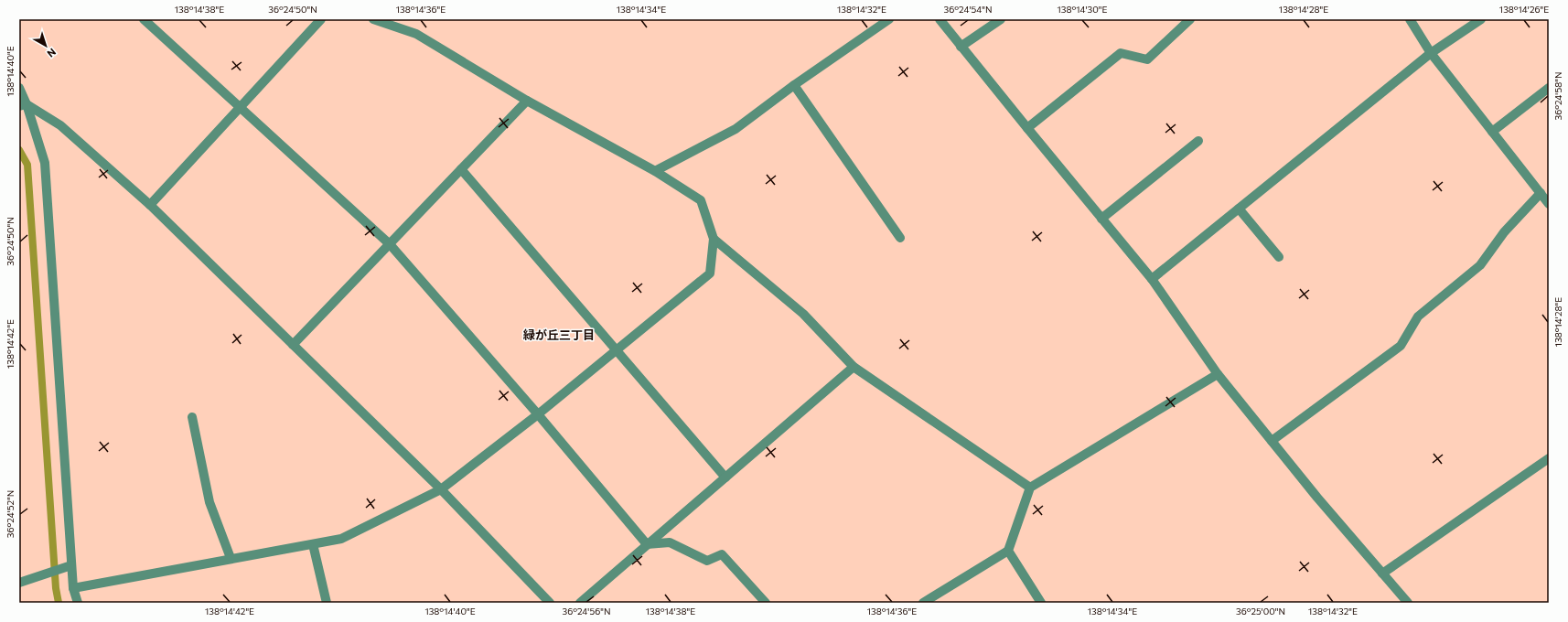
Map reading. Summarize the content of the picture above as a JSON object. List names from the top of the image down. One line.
{"districts":["緑が丘三丁目"],"north":"bottom right","coordinates":["138°14'38\"E","36°24'50\"N","138°14'36\"E","138°14'34\"E","138°14'32\"E","36°24'54\"N","138°14'30\"E","138°14'28\"E","138°14'26\"E","138°14'40\"E","36°24'58\"N","138°14'42\"E","36°24'52\"N","36°24'56\"N","36°25'00\"N"]}
